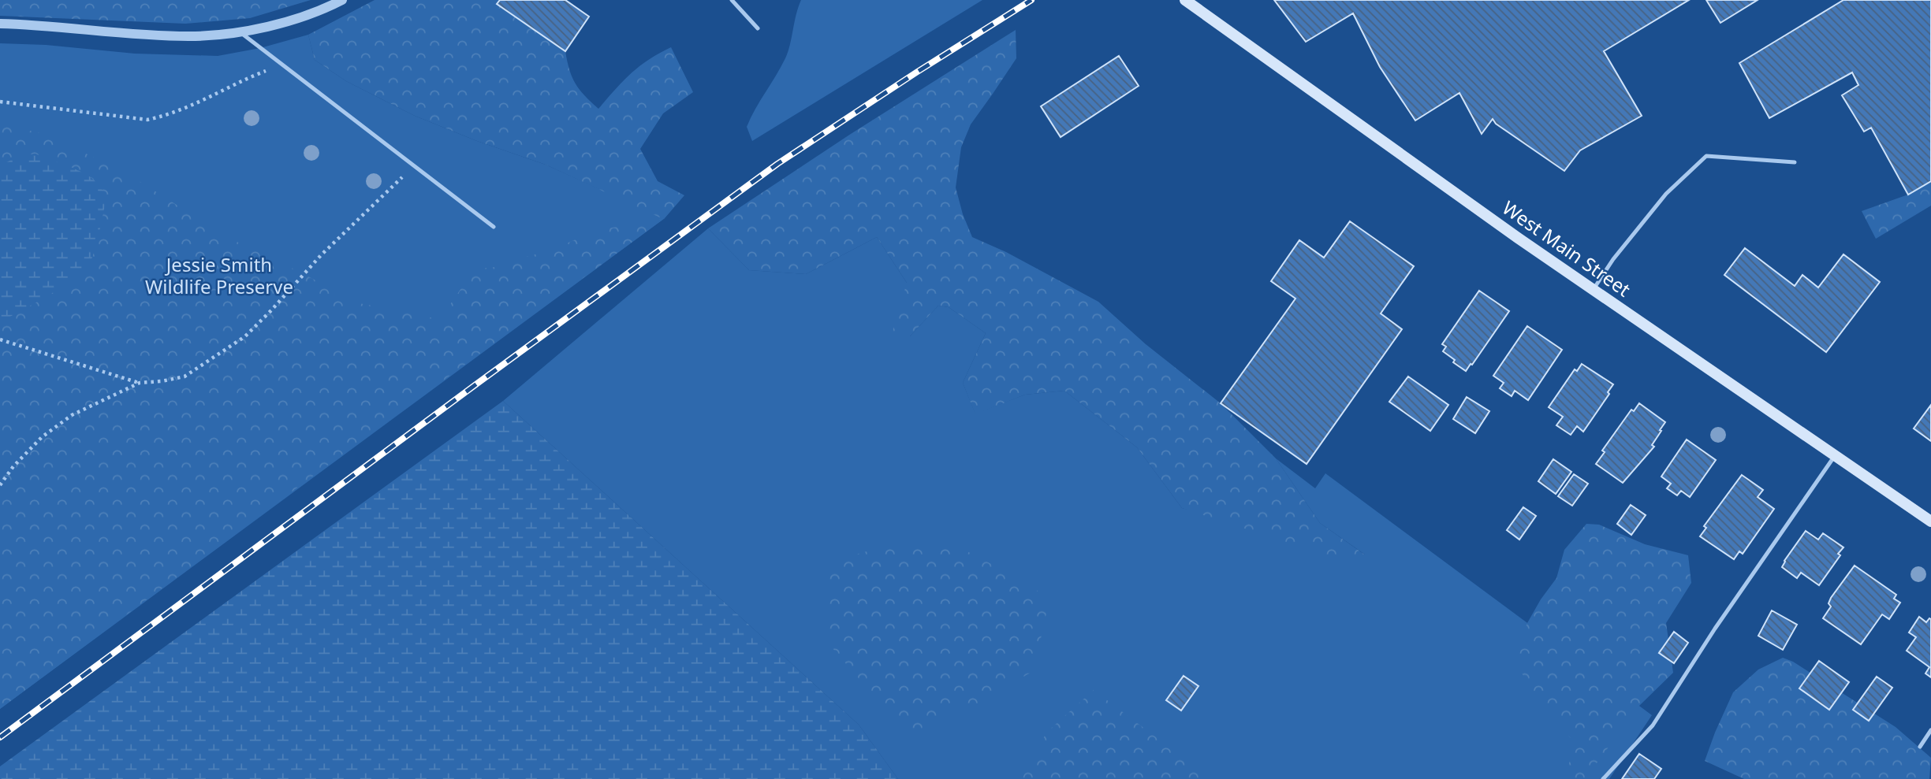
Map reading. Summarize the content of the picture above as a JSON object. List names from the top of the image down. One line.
{"streets":{"main road":["West Main Street"]},"parks":["Jessie Smith Wildlife Preserve"]}
